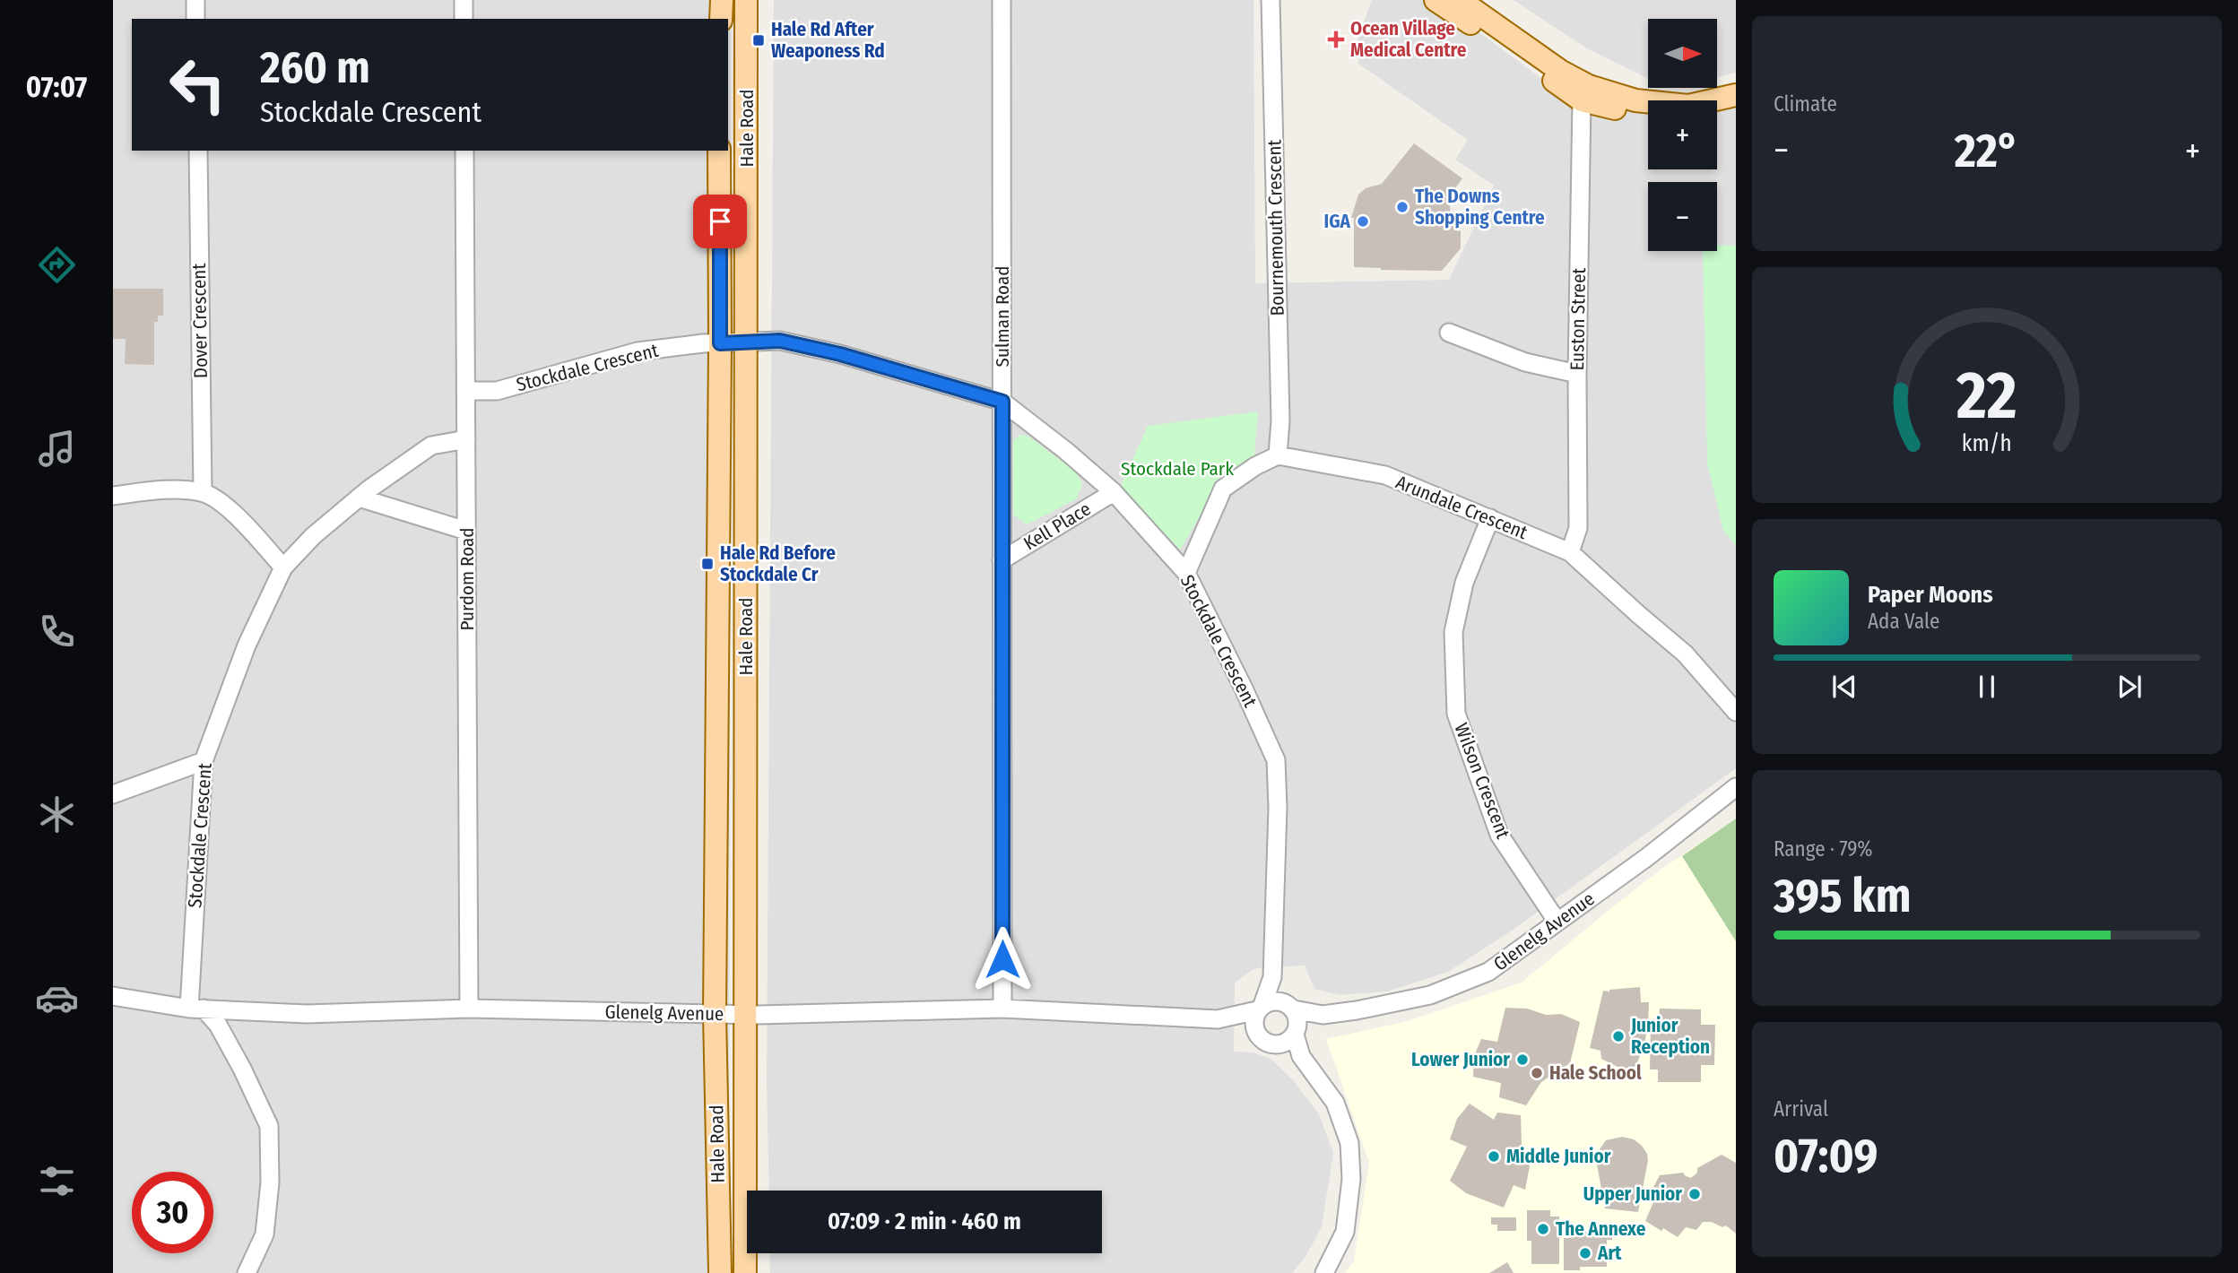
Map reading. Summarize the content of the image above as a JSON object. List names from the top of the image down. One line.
{"streets":{"main road":["Hale Road"],"street":["Bournemouth Crescent","Sulman Road","Euston Street","Dover Crescent","Stockdale Crescent","Arundale Crescent","Kell Place","Purdom Road","Wilson Crescent","Glenelg Avenue"]},"crossings":[["Hale Road","Stockdale Crescent"],["Hale Road","Glenelg Avenue"],["Bournemouth Crescent","Arundale Crescent"],["Sulman Road","Stockdale Crescent"],["Sulman Road","Kell Place"],["Sulman Road","Glenelg Avenue"],["Euston Street","Arundale Crescent"],["Stockdale Crescent","Kell Place"],["Stockdale Crescent","Purdom Road"],["Stockdale Crescent","Glenelg Avenue"],["Arundale Crescent","Wilson Crescent"],["Purdom Road","Glenelg Avenue"],["Wilson Crescent","Glenelg Avenue"]],"parks":["Stockdale Park"],"places":{"health":["Ocean Village Medical Centre"],"transit":["Hale Rd After Weaponess Rd","Hale Rd Before Stockdale Cr"],"other":["The Downs Shopping Centre","IGA","Junior Reception","Lower Junior","Hale School","Middle Junior","Upper Junior","The Annexe","Art"]},"north":"right","page":{"tabs":"07:07","tile":["Climate",["Range · 79%","395 km"],["Arrival","07:09"]],"map_buttons":["+","−"],"turn":["260 m","Stockdale Crescent"],"heat":["−","22°","+"],"song":["Paper Moons","Ada Vale"],"limit":"30","trip":"07:09 · 2 min · 460 m","gauge":["22","km/h"]}}
